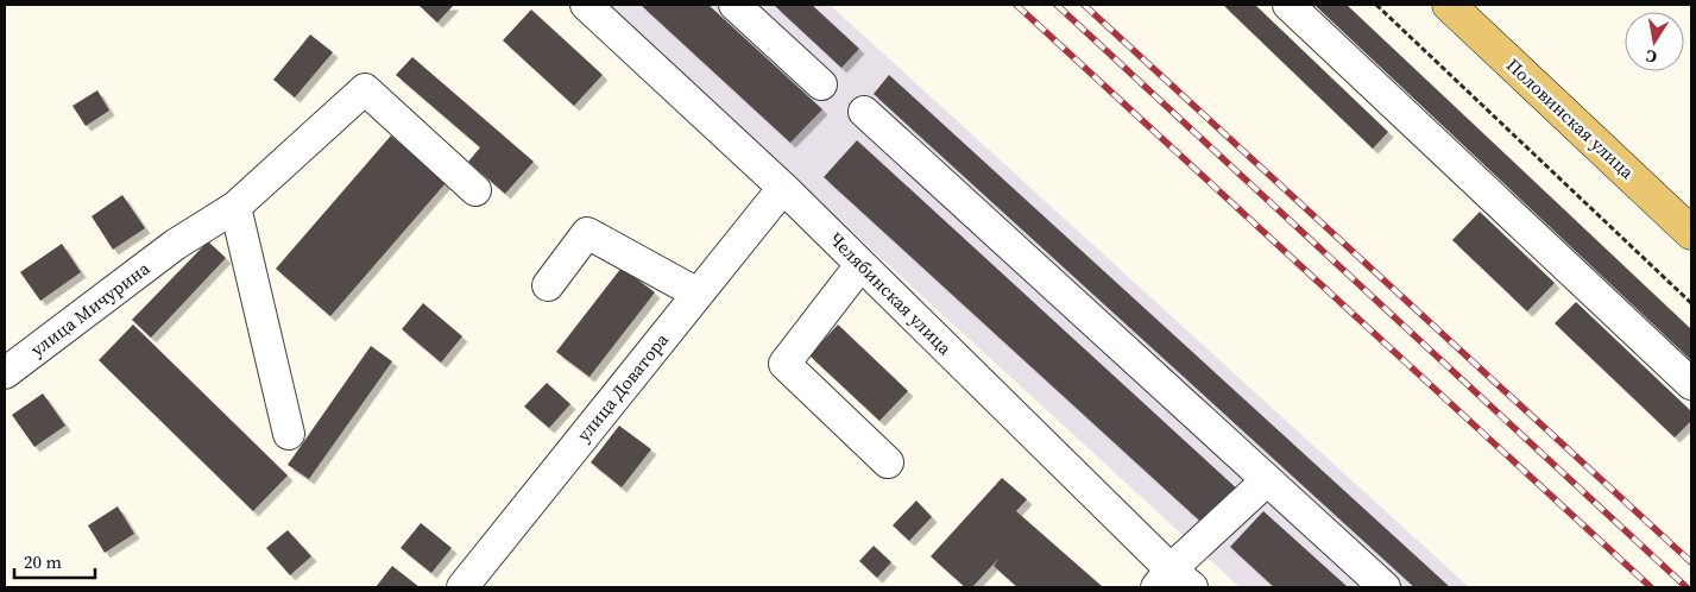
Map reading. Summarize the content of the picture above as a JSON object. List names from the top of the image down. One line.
{"streets":{"main road":["Половинская улица"],"street":["Челябинская улица","улица Мичурина","улица Доватора"]},"crossings":[["Челябинская улица","улица Доватора"]],"scale_bar":"20 m","north":"bottom"}
